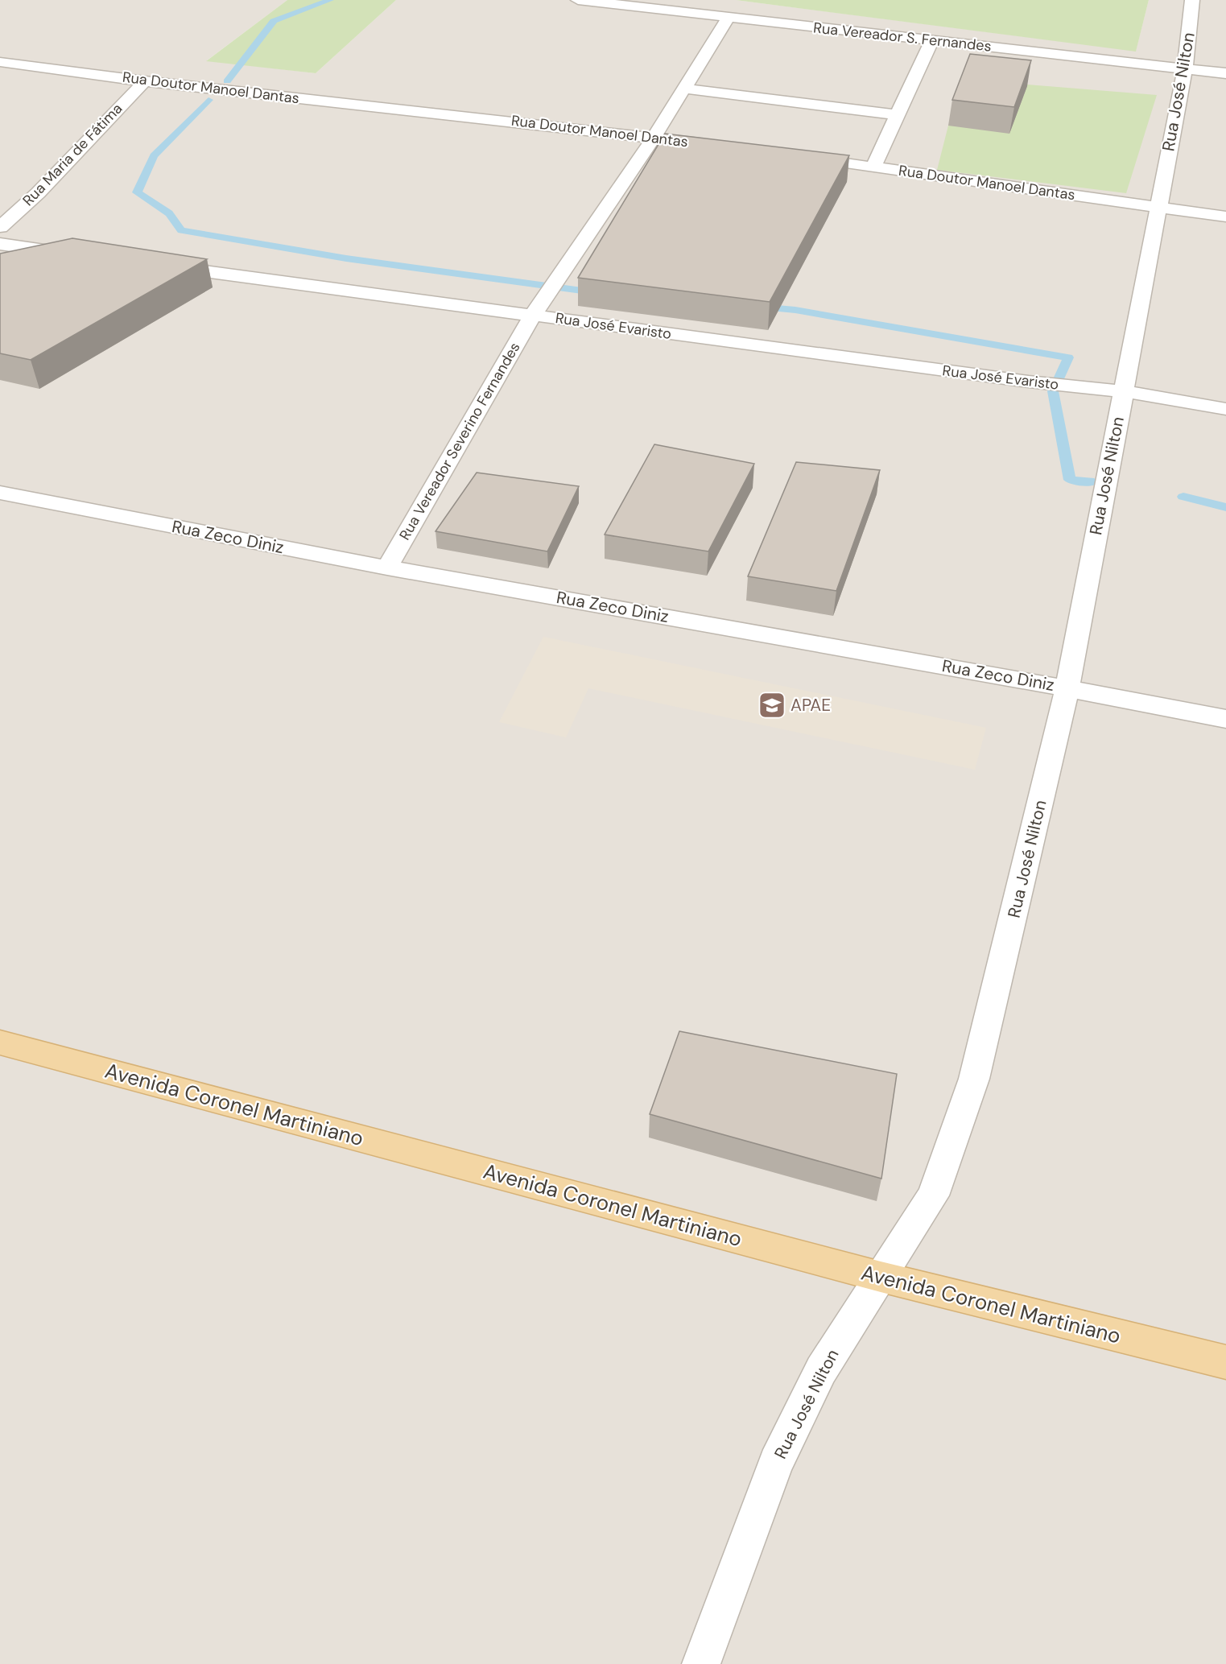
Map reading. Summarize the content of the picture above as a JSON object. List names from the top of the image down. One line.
{"streets":{"main road":["Avenida Coronel Martiniano"],"street":["Rua Vereador S. Fernandes","Rua Doutor Manoel Dantas","Rua José Nilton","Rua Maria de Fátima","Rua José Evaristo","Rua Vereador Severino Fernandes","Rua Zeco Diniz"]},"crossings":[["Rua Vereador S. Fernandes","Rua José Nilton"],["Rua Doutor Manoel Dantas","Rua José Nilton"],["Rua Doutor Manoel Dantas","Rua Maria de Fátima"],["Rua Doutor Manoel Dantas","Rua Vereador Severino Fernandes"],["Rua José Nilton","Rua José Evaristo"],["Rua José Nilton","Rua Zeco Diniz"],["Rua José Nilton","Avenida Coronel Martiniano"],["Rua José Evaristo","Rua Vereador Severino Fernandes"],["Rua Vereador Severino Fernandes","Rua Zeco Diniz"]],"places":{"school or university":["APAE"]}}
